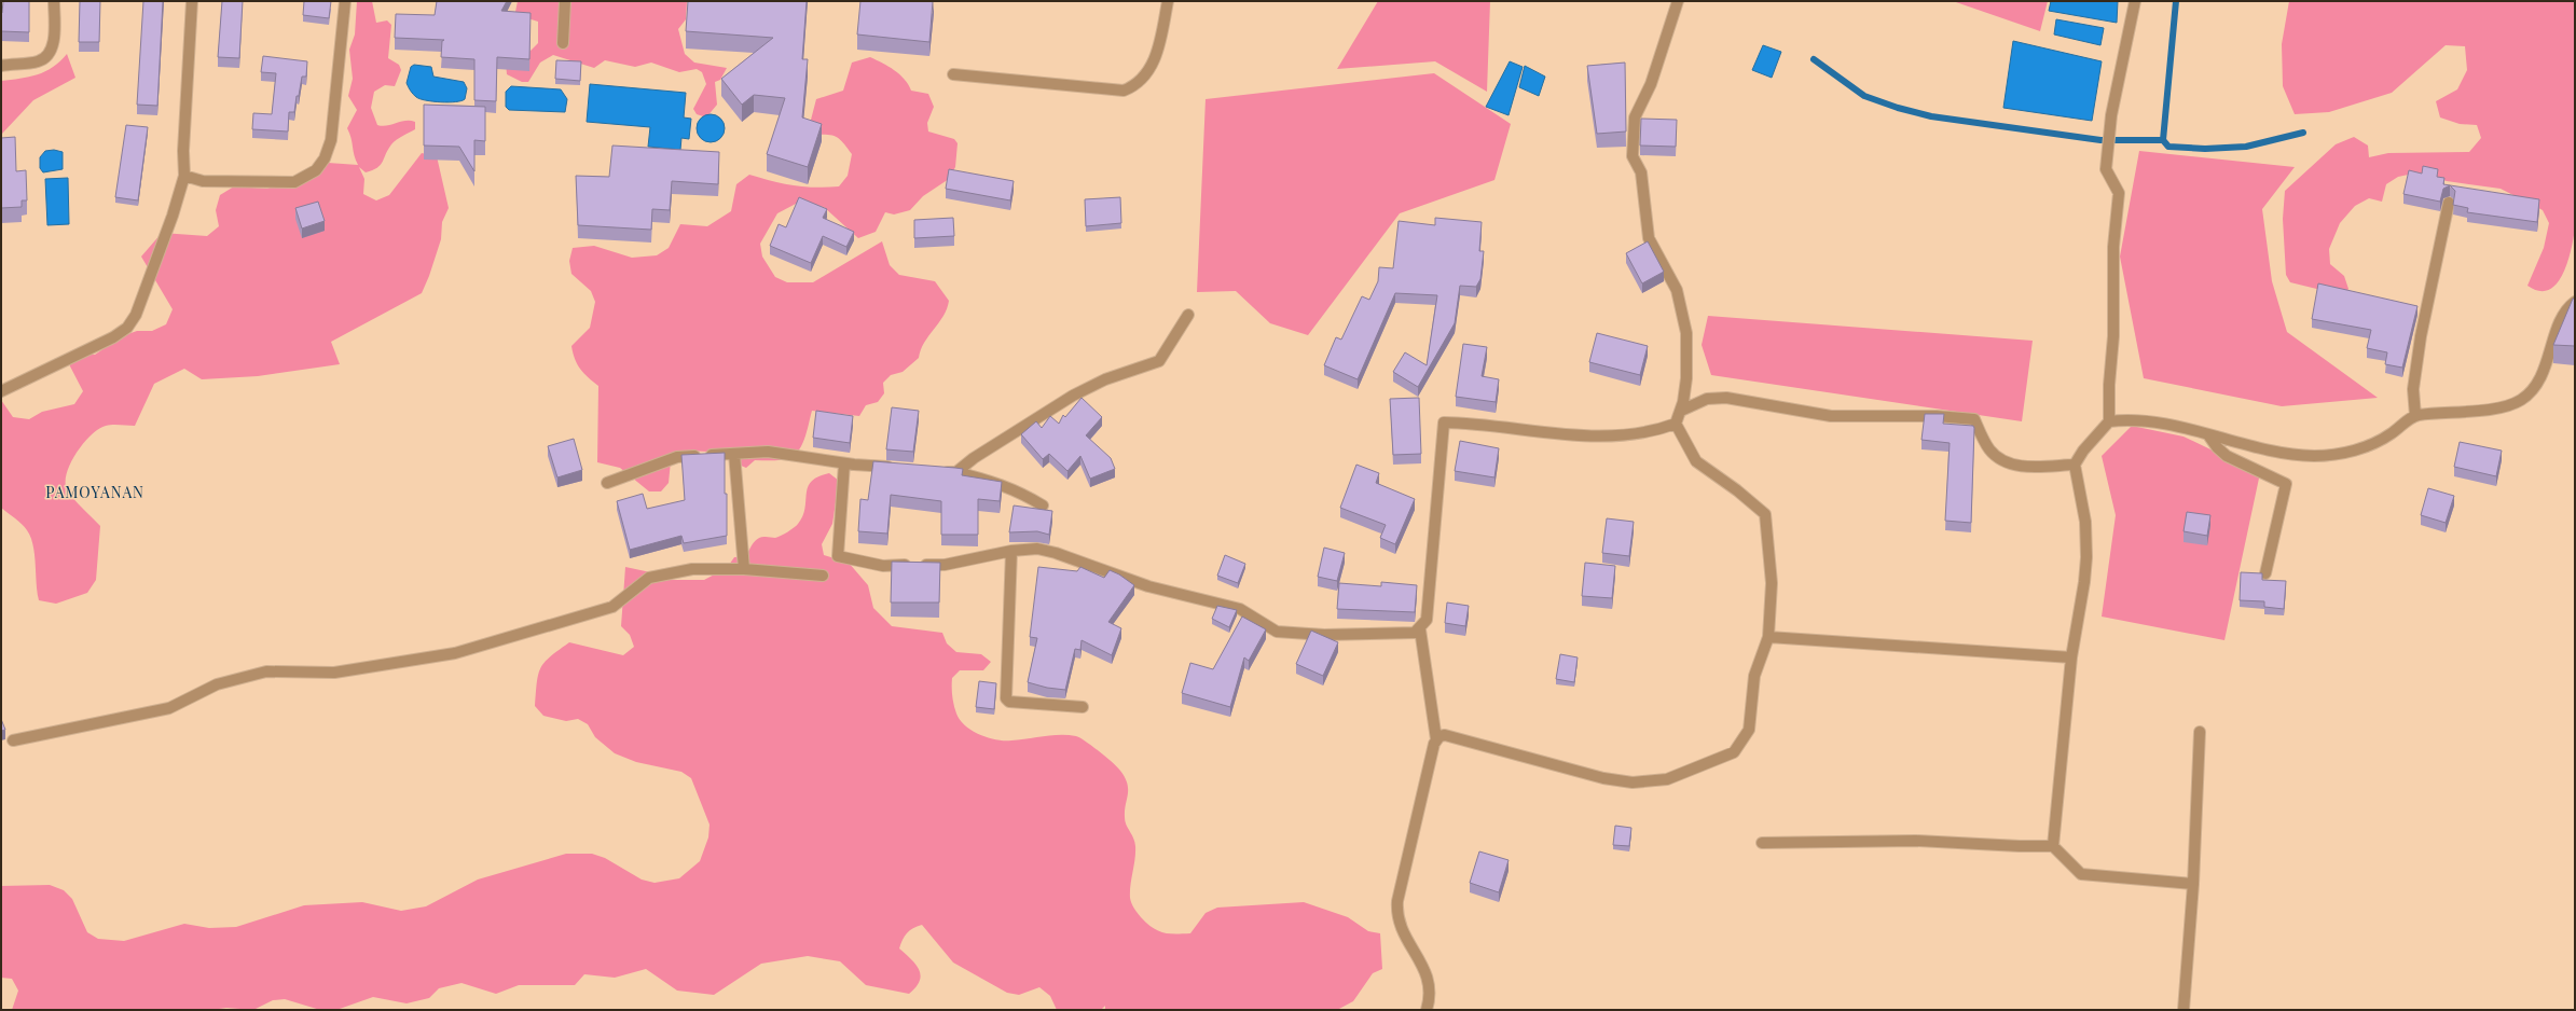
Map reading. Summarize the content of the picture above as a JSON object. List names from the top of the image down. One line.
{"districts":["PAMOYANAN"]}
